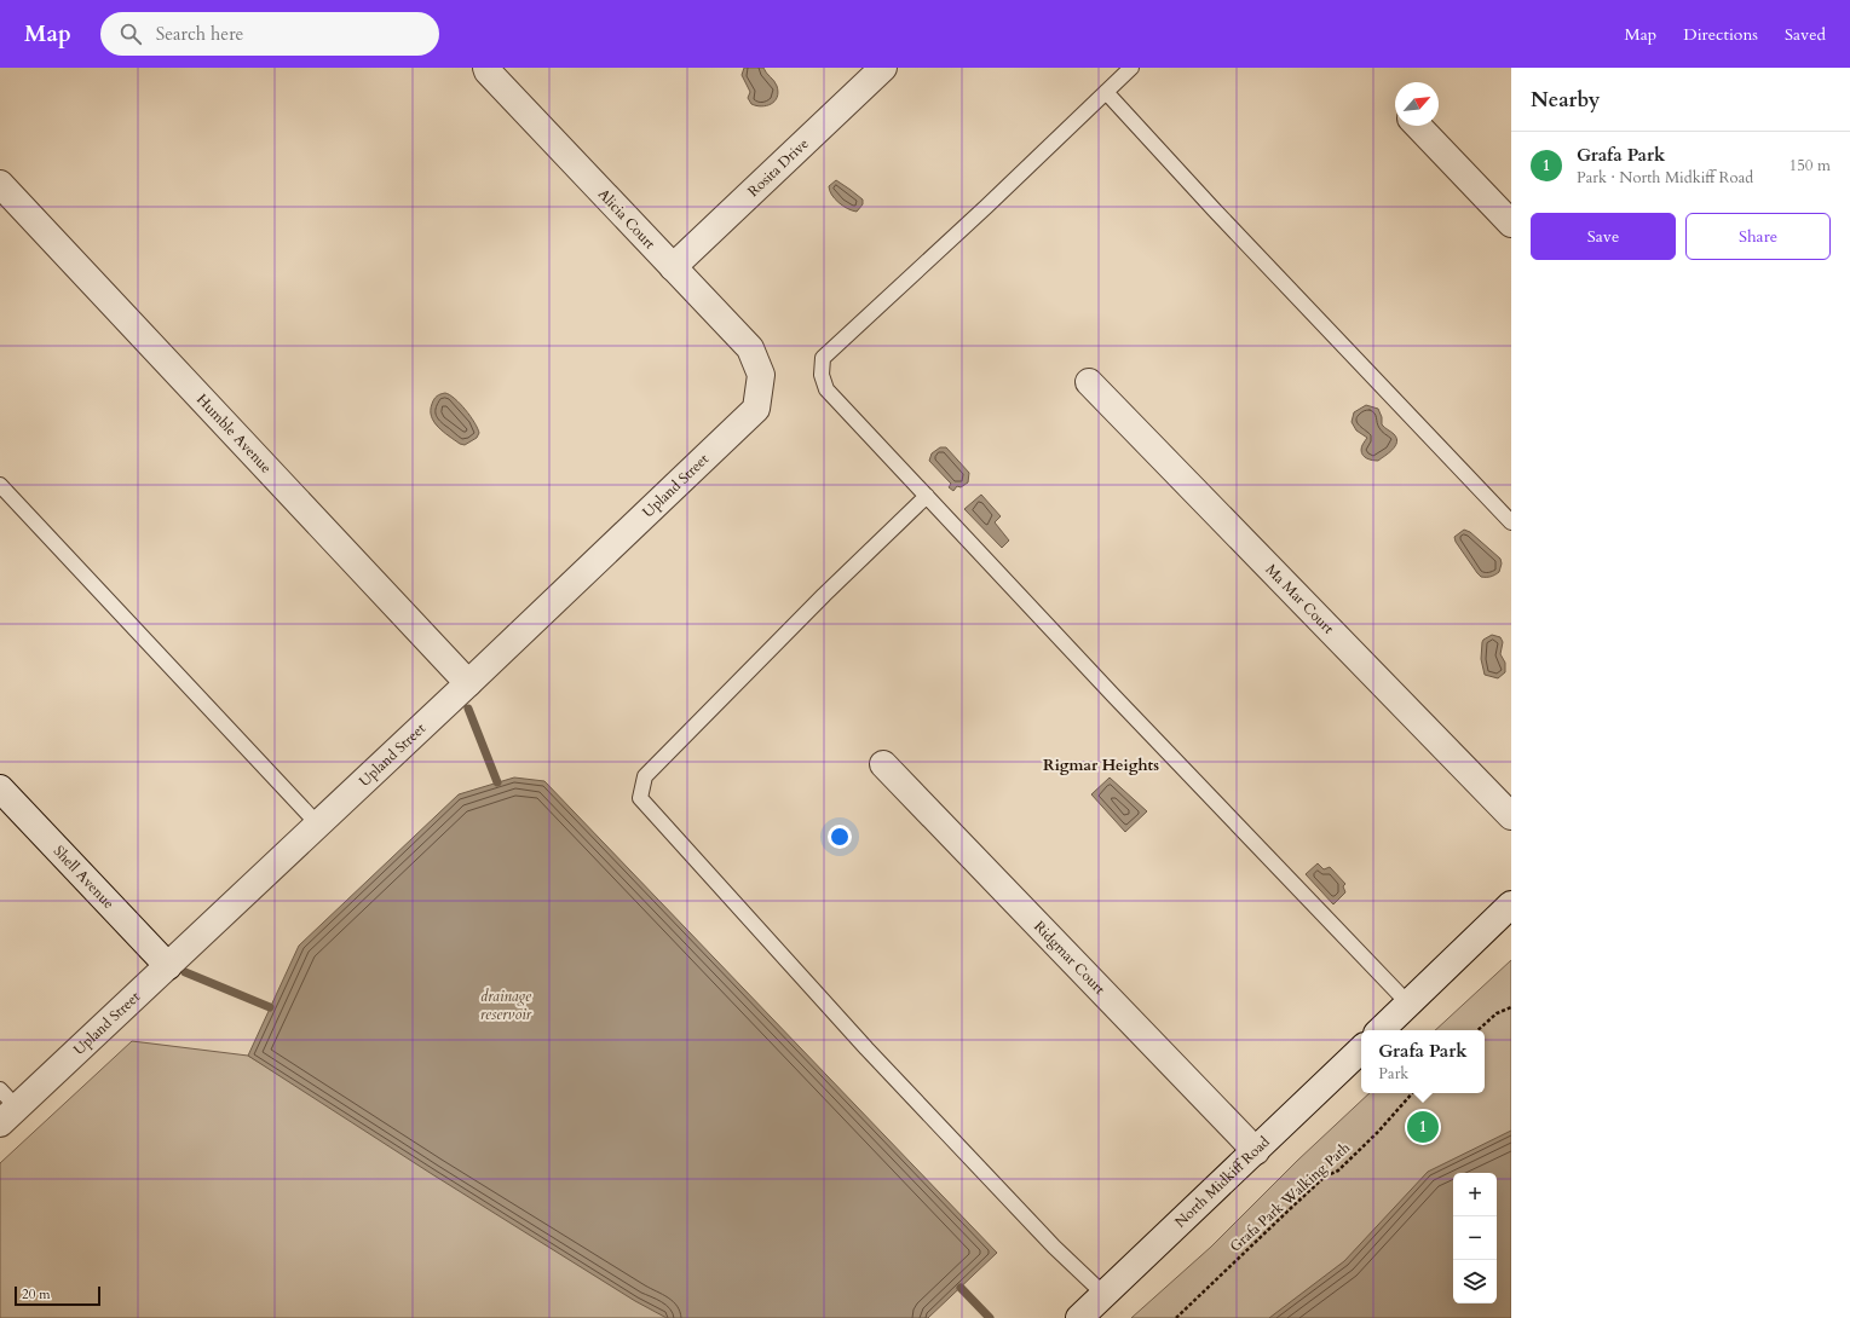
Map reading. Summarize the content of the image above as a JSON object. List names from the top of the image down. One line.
{"streets":{"street":["Rosita Drive","Alicia Court","Humble Avenue","Upland Street","Ma Mar Court","Shell Avenue","Ridgmar Court","North Midkiff Road"],"path":["Grafa Park Walking Path"]},"crossings":[["Rosita Drive","Alicia Court"],["Alicia Court","Upland Street"],["Humble Avenue","Upland Street"],["Upland Street","Shell Avenue"],["Ridgmar Court","North Midkiff Road"]],"districts":["Rigmar Heights"],"water":["drainage reservoir"],"scale_bar":"20 m","north":"top right","page":{"header":"Map","search":"Search here","nav":["Map","Directions","Saved"],"heading":"Nearby","list":[{"mark":"1","name":"Grafa Park","note":"Park · North Midkiff Road","value":"150 m"}],"buttons":["Save","Share"],"popup":["Grafa Park","Park"],"pins":"1","map_buttons":["+","−"],"scale":"20 m"}}
